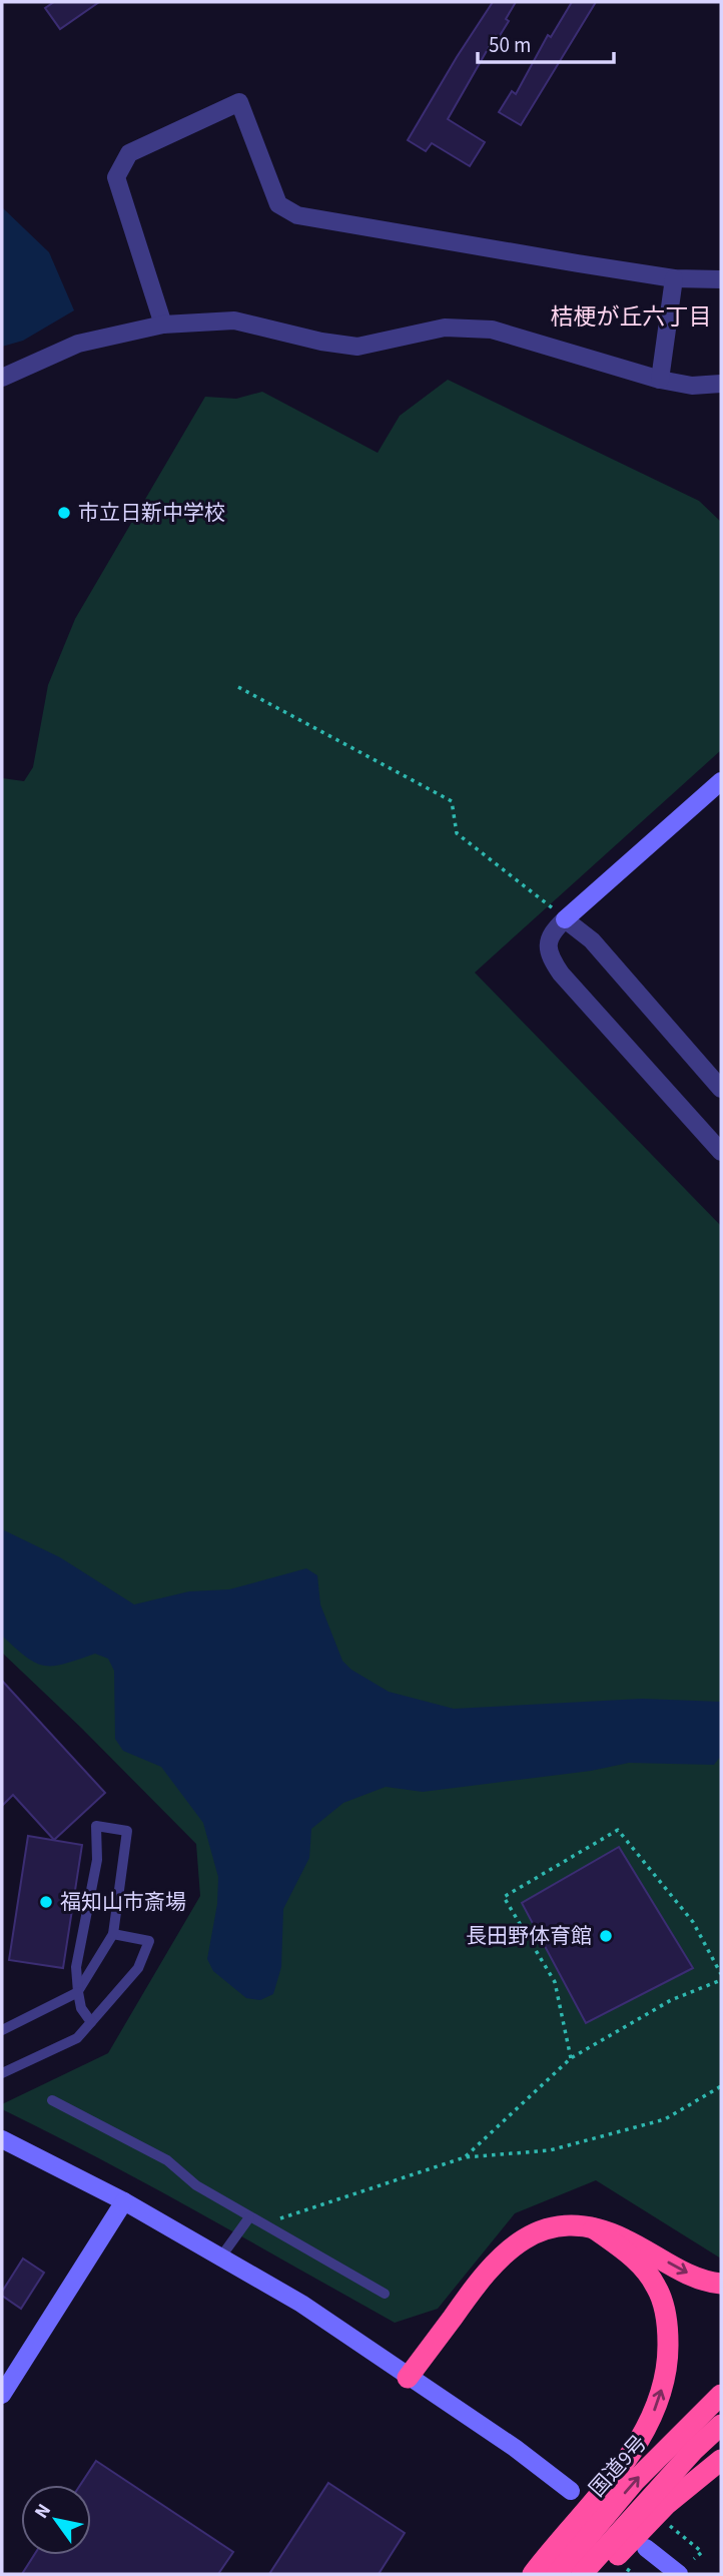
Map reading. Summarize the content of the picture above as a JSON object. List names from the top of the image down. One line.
{"streets":{"highway":["国道9号"]},"districts":["桔梗が丘六丁目"],"places":["市立日新中学校","福知山市斎場","長田野体育館"],"scale_bar":"50 m","north":"top left"}
